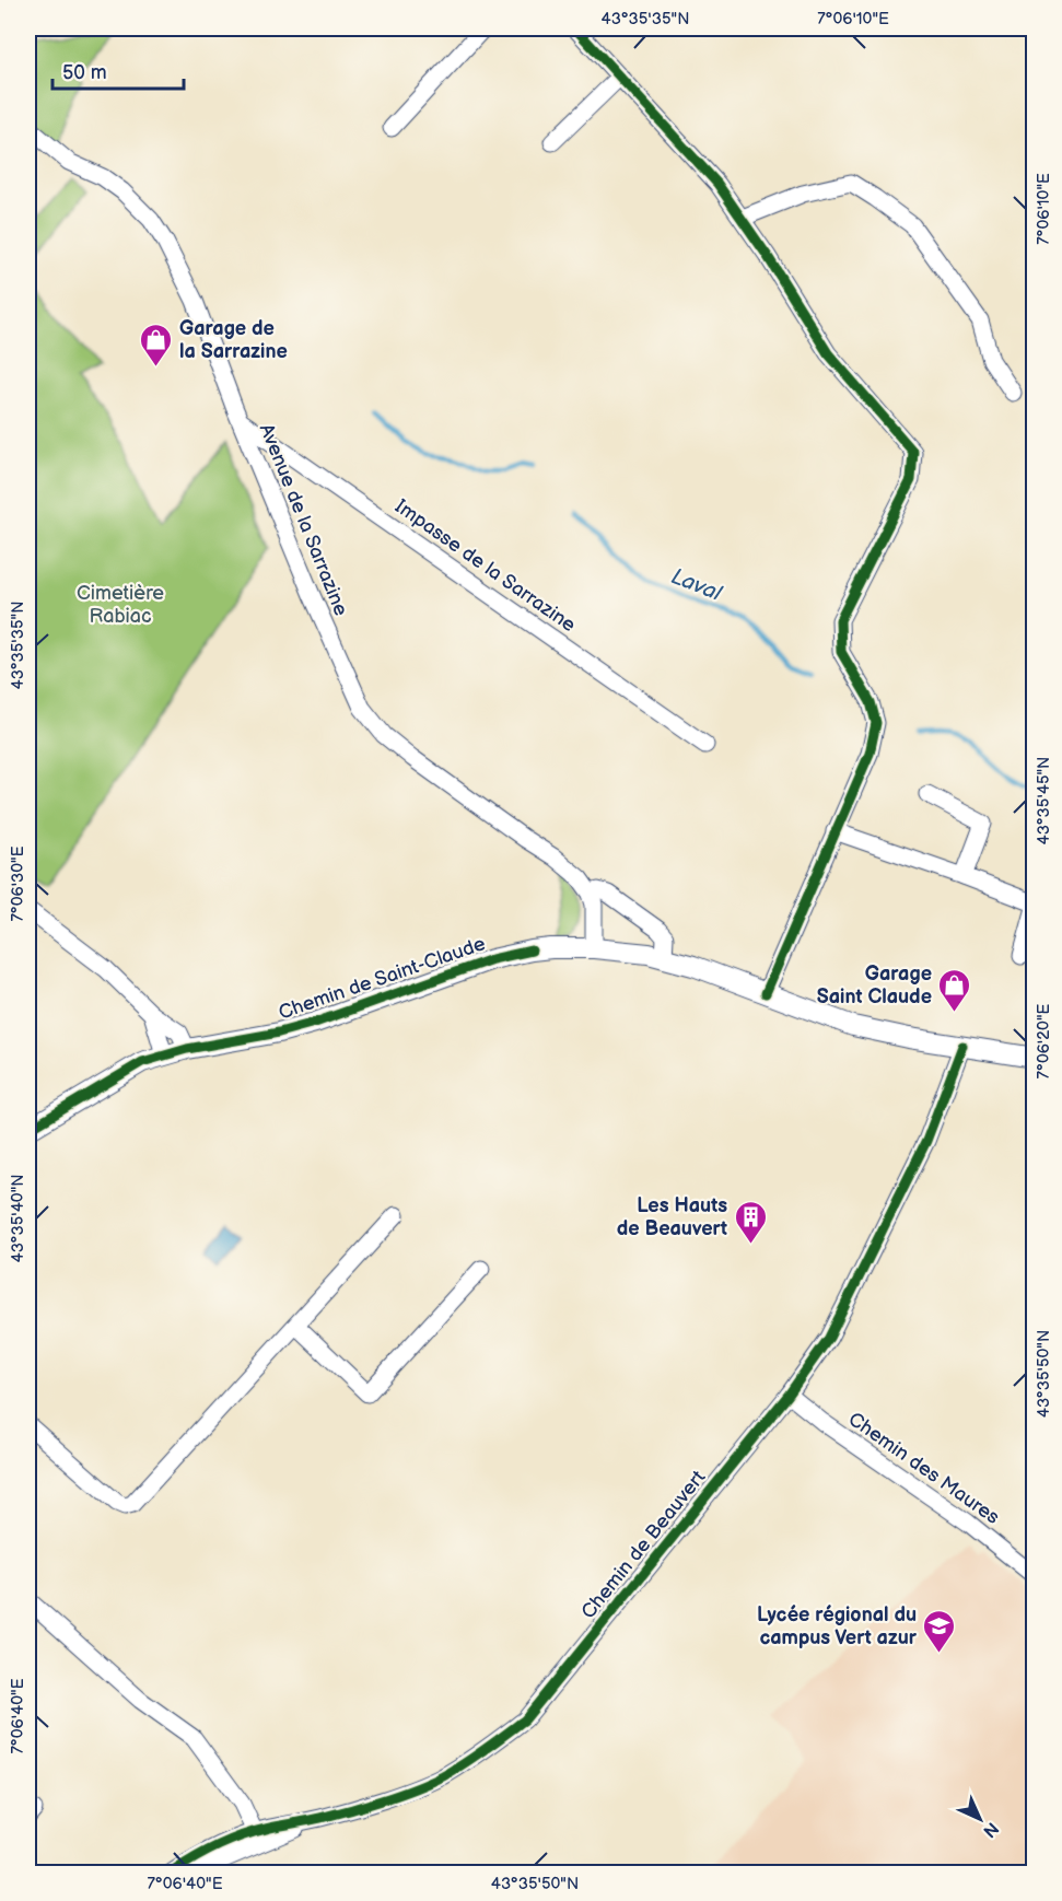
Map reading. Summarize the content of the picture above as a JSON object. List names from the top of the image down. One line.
{"streets":{"street":["Avenue de la Sarrazine","Impasse de la Sarrazine","Chemin de Saint-Claude","Chemin des Maures","Chemin de Beauvert"]},"crossings":[["Avenue de la Sarrazine","Impasse de la Sarrazine"],["Chemin de Saint-Claude","Chemin de Beauvert"],["Chemin des Maures","Chemin de Beauvert"]],"water":["Laval"],"parks":["Cimetière Rabiac"],"places":{"shop":["Garage de la Sarrazine","Garage Saint Claude"],"building":["Les Hauts de Beauvert"],"school or university":["Lycée régional du campus Vert azur"]},"scale_bar":"50 m","north":"bottom right","coordinates":["43°35'35\"N","7°06'10\"E","43°35'45\"N","7°06'30\"E","7°06'20\"E","43°35'40\"N","43°35'50\"N","7°06'40\"E"]}
